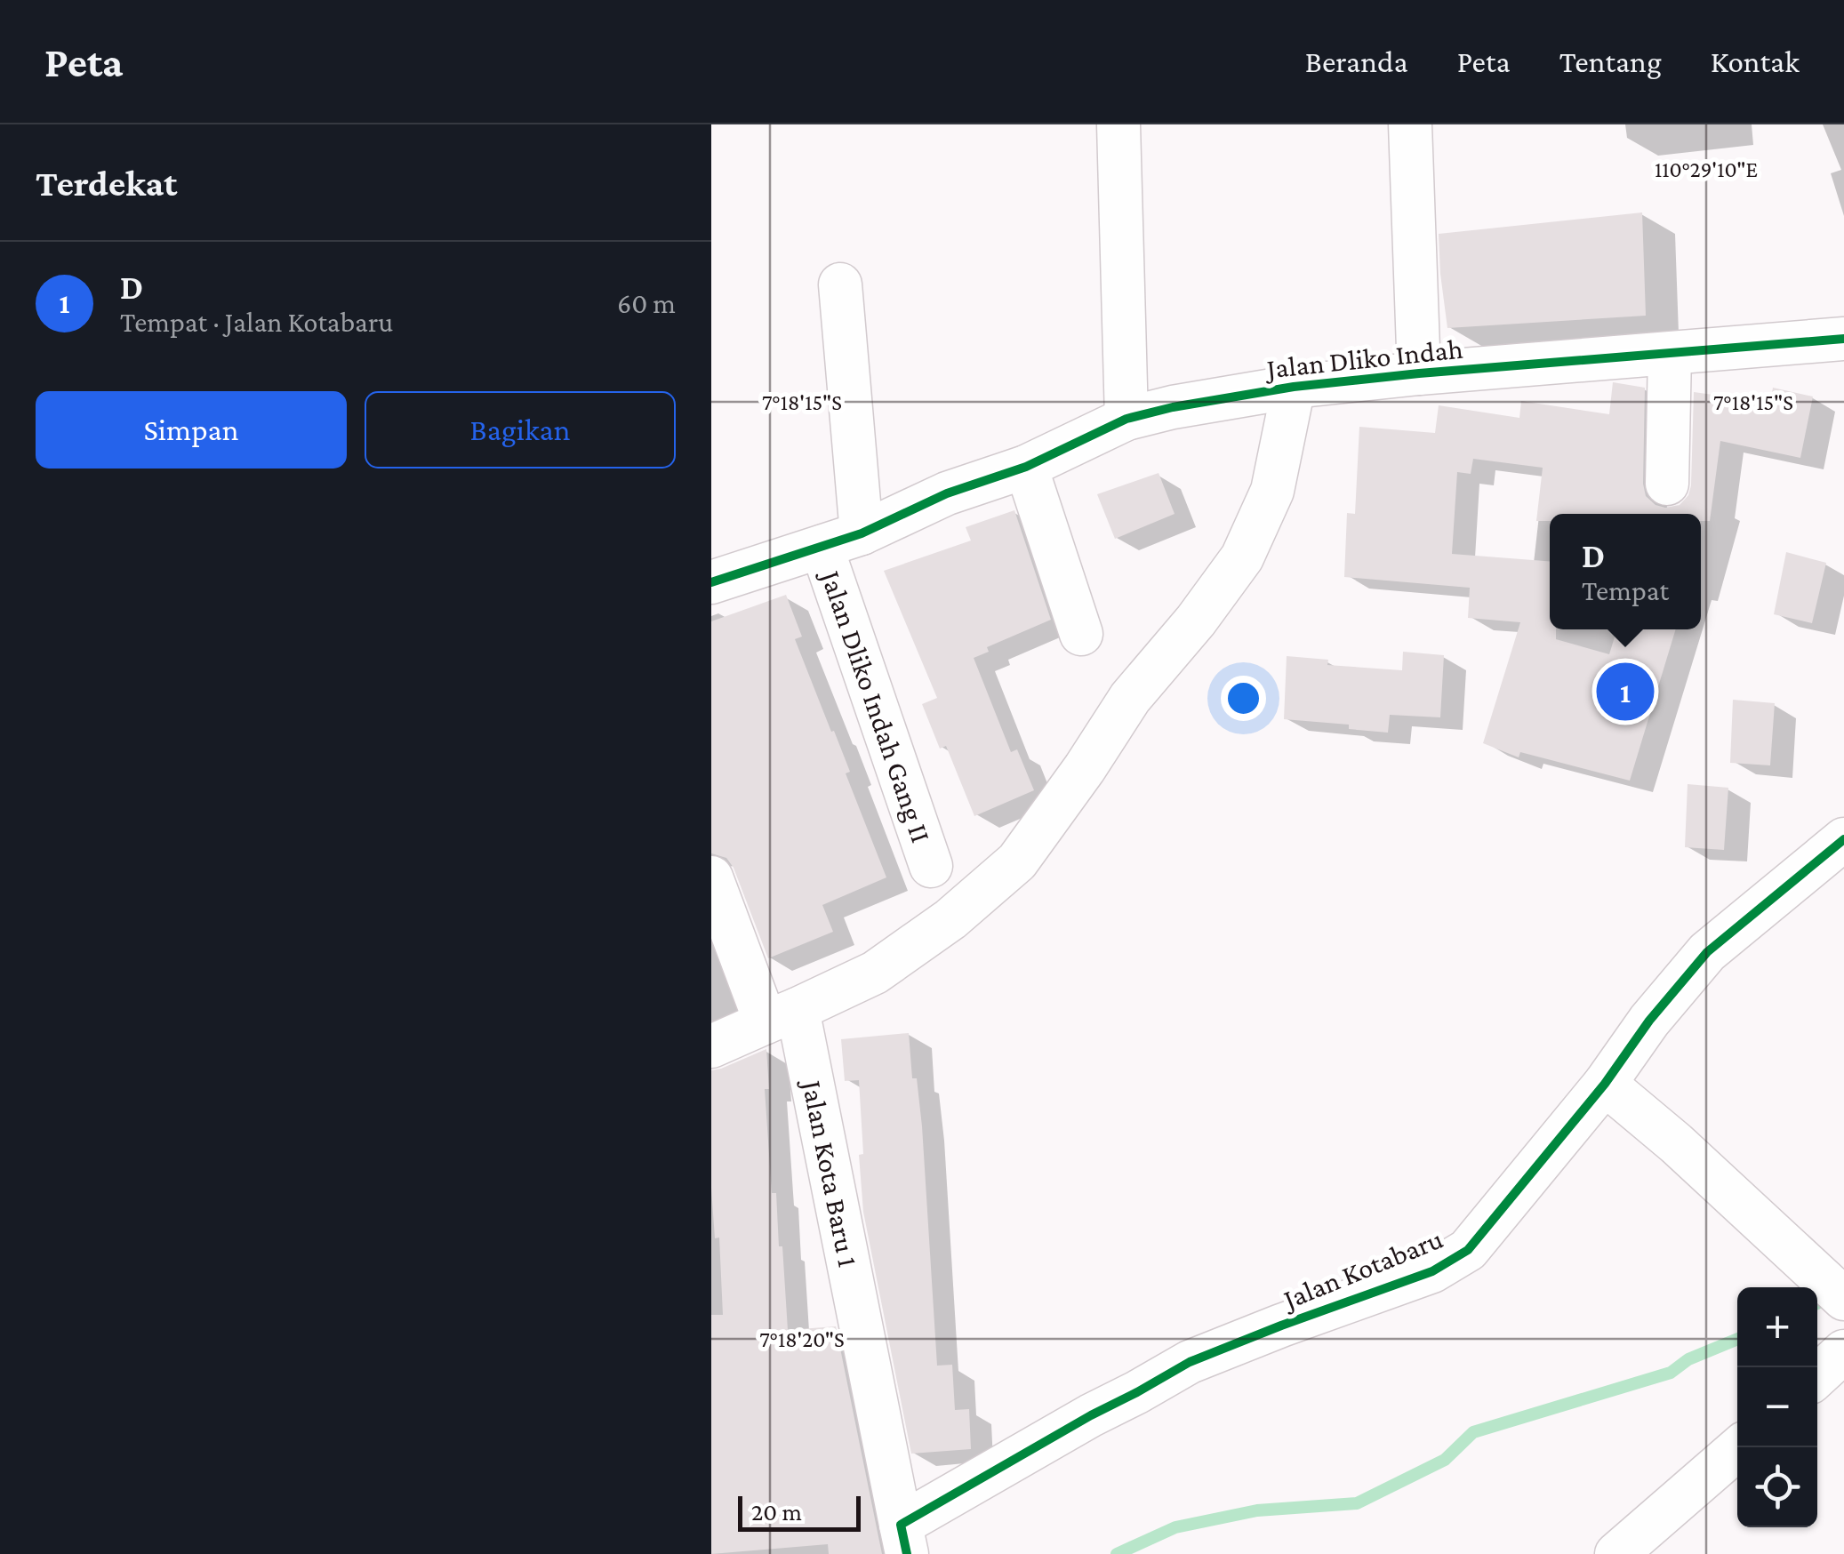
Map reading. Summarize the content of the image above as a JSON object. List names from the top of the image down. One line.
{"streets":{"street":["Jalan Dliko Indah","Jalan Dliko Indah Gang II","Jalan Kota Baru 1","Jalan Kotabaru"]},"crossings":[["Jalan Dliko Indah","Jalan Dliko Indah Gang II"],["Jalan Kota Baru 1","Jalan Kotabaru"]],"scale_bar":"20 m","page":{"header":"Peta","nav":["Beranda","Peta","Tentang","Kontak"],"heading":"Terdekat","list":[{"mark":"1","name":"D","note":"Tempat · Jalan Kotabaru","value":"60 m"}],"buttons":["Simpan","Bagikan"],"popup":["D","Tempat"],"pins":"1","map_buttons":["+","−"],"scale":"20 m"},"coordinates":["110°29'10\"E","7°18'15\"S","7°18'20\"S"]}
